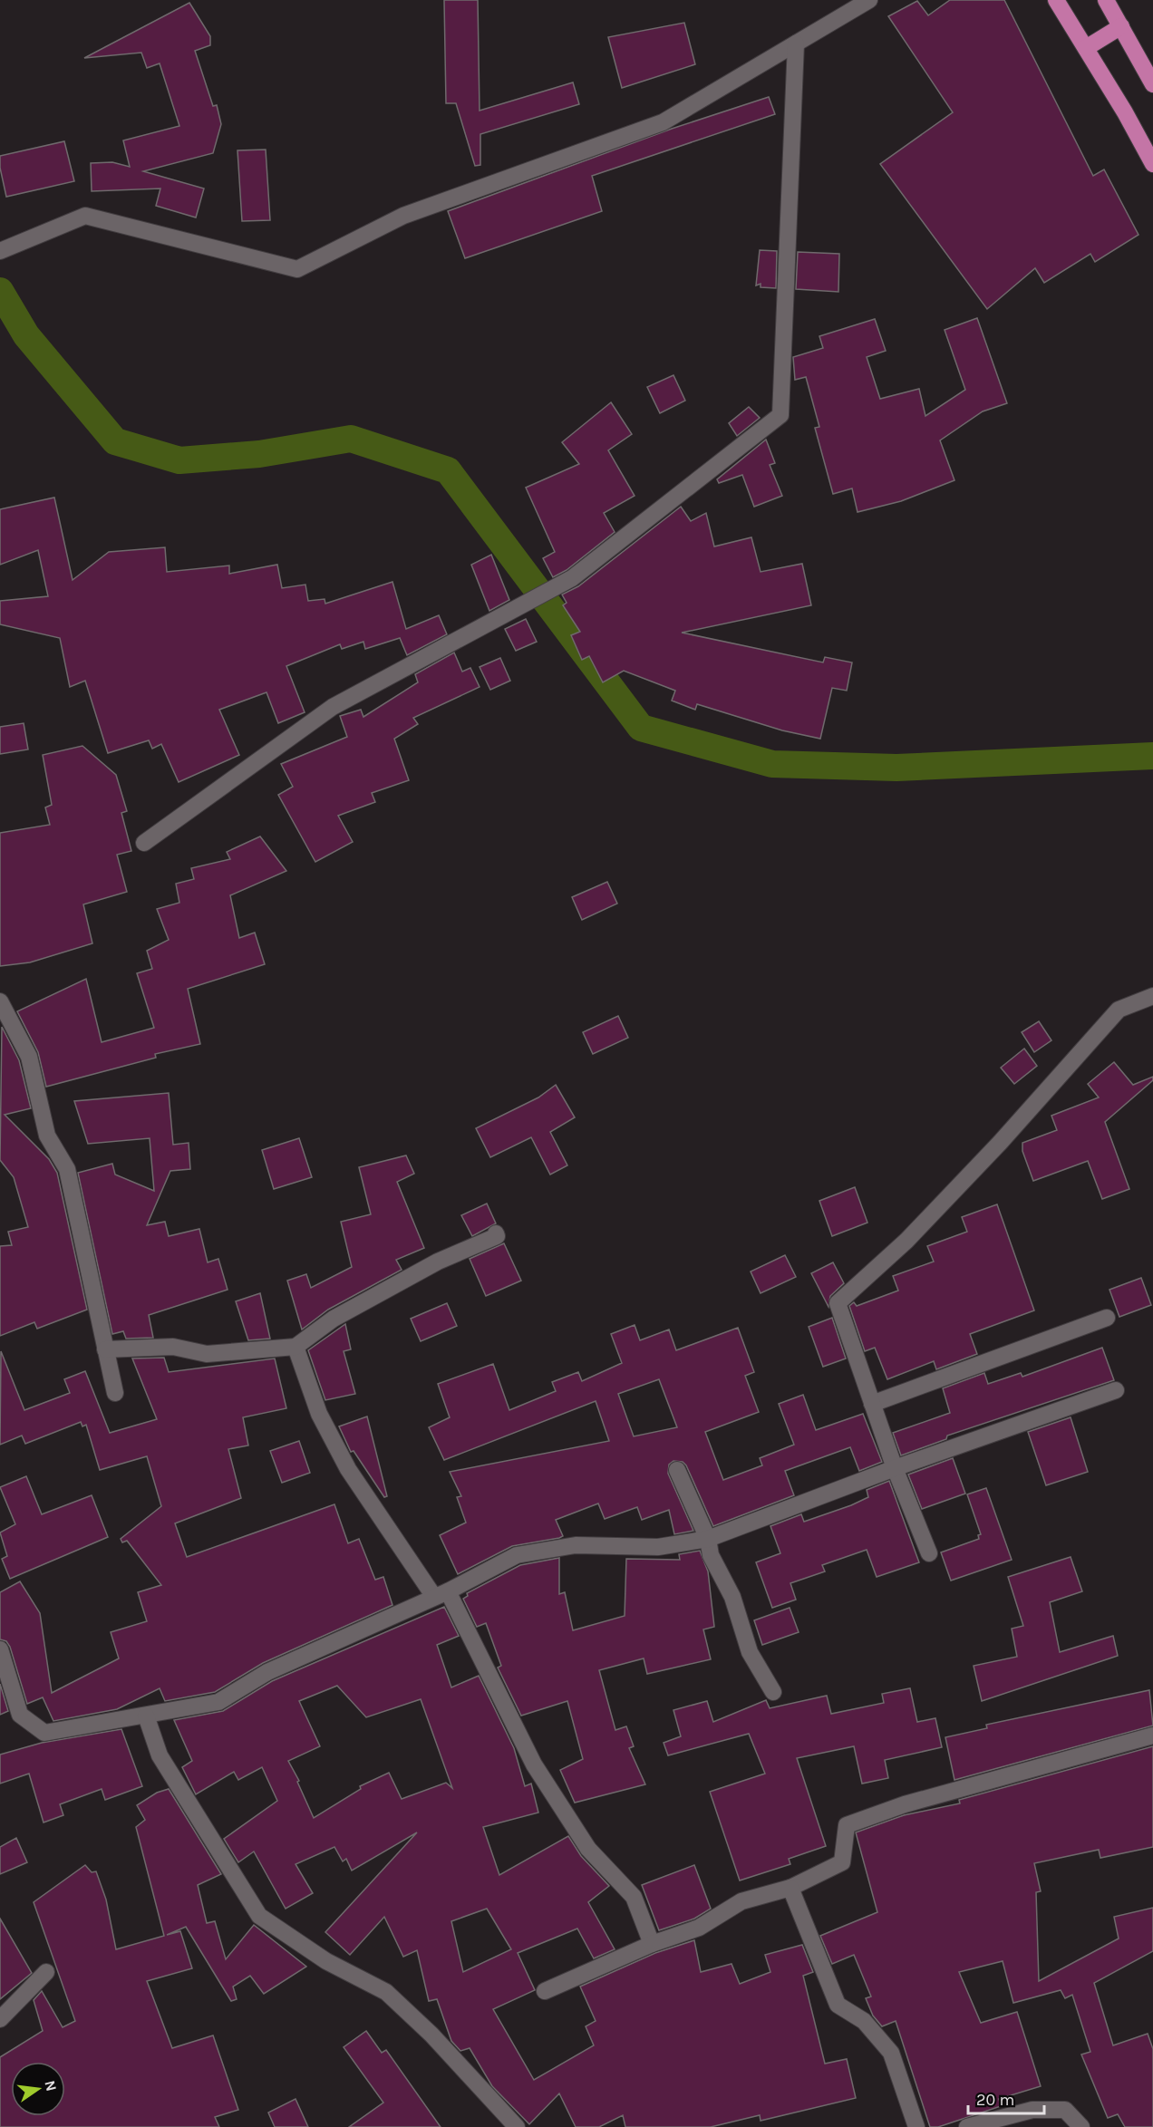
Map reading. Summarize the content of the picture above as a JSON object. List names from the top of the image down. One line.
{"scale_bar":"20 m","north":"right"}
